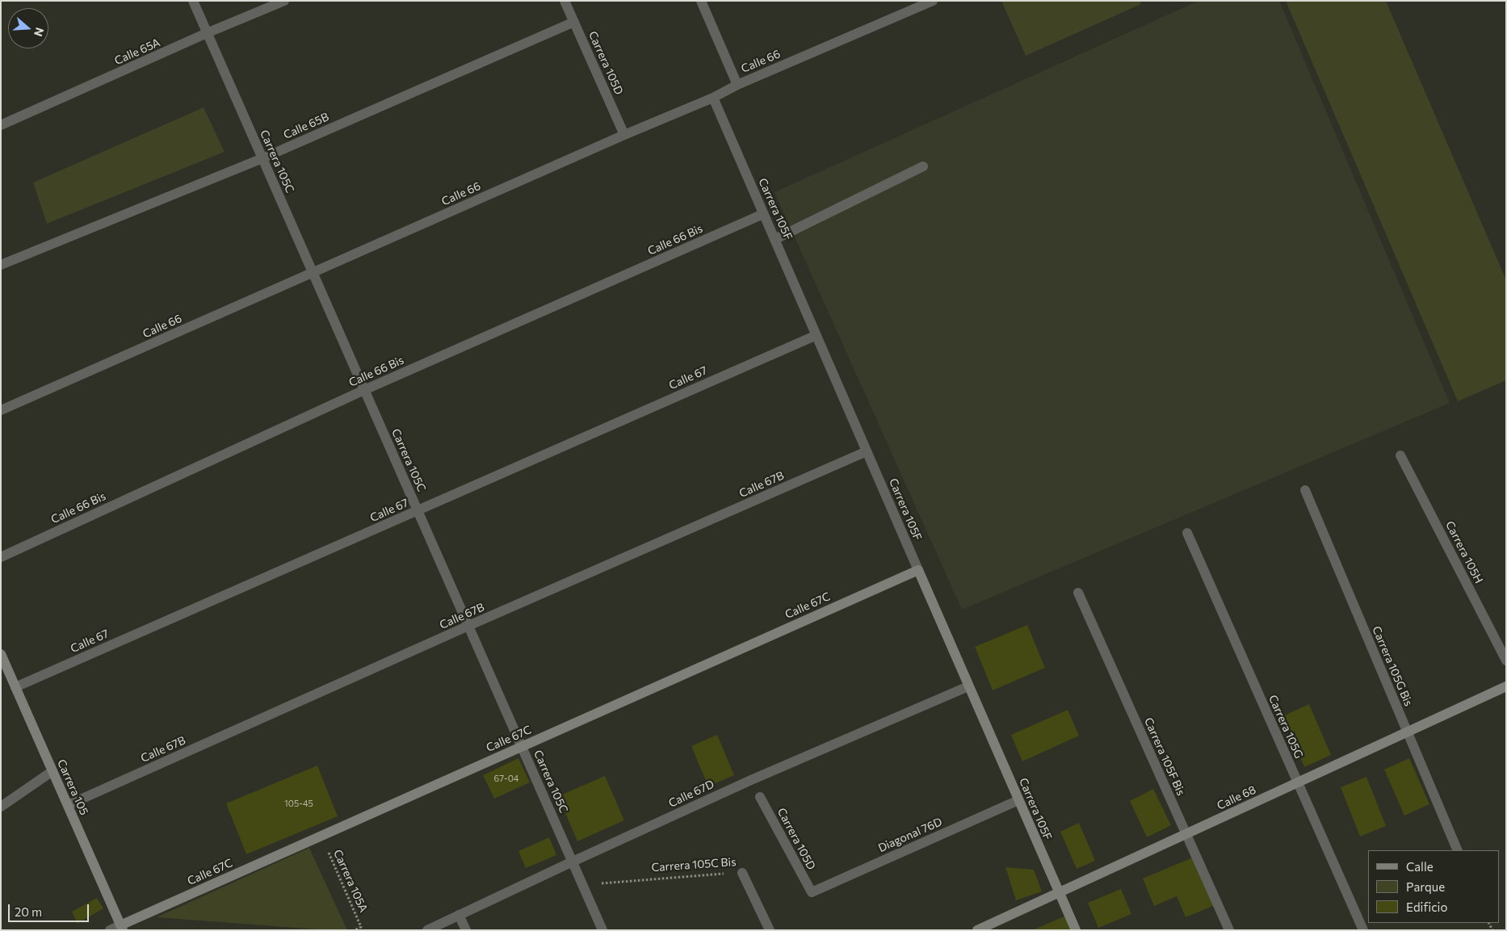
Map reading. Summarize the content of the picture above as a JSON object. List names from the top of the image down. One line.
{"streets":{"street":["Calle 65A","Calle 66","Carrera 105D","Calle 65B","Carrera 105C","Carrera 105F","Calle 66 Bis","Calle 67","Calle 67B","Carrera 105H","Calle 67C","Carrera 105G Bis","Carrera 105G","Carrera 105F Bis","Carrera 105","Calle 67D","Calle 68","Diagonal 76D","Carrera 105C Bis"],"path":["Carrera 105A"]},"crossings":[["Calle 65A","Carrera 105C"],["Calle 66","Carrera 105D"],["Calle 66","Carrera 105C"],["Calle 66","Carrera 105F"],["Carrera 105D","Calle 65B"],["Carrera 105D","Diagonal 76D"],["Calle 65B","Carrera 105C"],["Carrera 105C","Calle 66 Bis"],["Carrera 105C","Calle 67"],["Carrera 105C","Calle 67B"],["Carrera 105C","Calle 67C"],["Carrera 105C","Calle 67D"],["Carrera 105C","Carrera 105C Bis"],["Carrera 105F","Calle 66 Bis"],["Carrera 105F","Calle 67"],["Carrera 105F","Calle 67B"],["Carrera 105F","Calle 67C"],["Carrera 105F","Calle 67D"],["Carrera 105F","Calle 68"],["Carrera 105F","Diagonal 76D"],["Calle 67","Carrera 105"],["Calle 67B","Carrera 105"],["Calle 67C","Carrera 105"],["Calle 67C","Carrera 105A"],["Carrera 105G Bis","Calle 68"],["Carrera 105G","Calle 68"],["Carrera 105F Bis","Calle 68"]],"house_numbers":["67-04","105-45"],"legend":["Calle","Parque","Edificio"],"scale_bar":"20 m","north":"right"}
